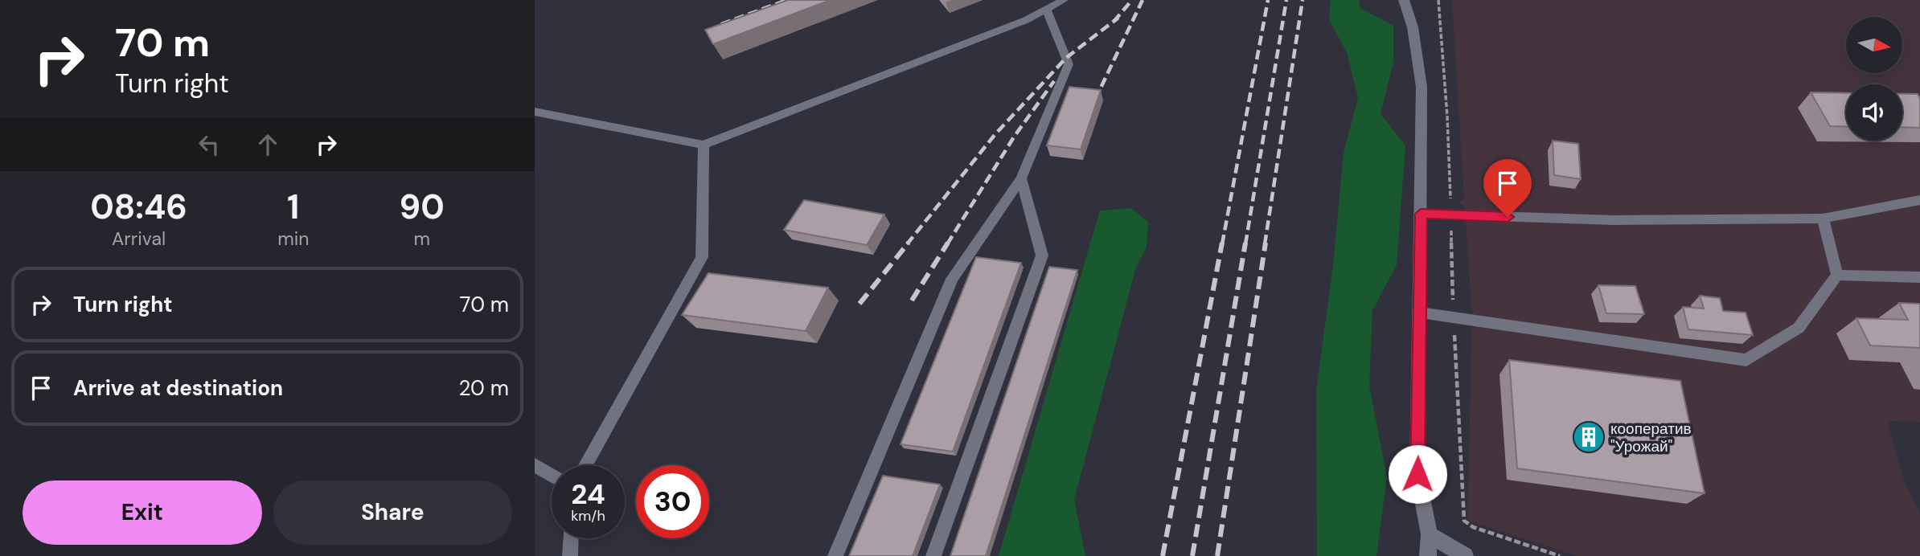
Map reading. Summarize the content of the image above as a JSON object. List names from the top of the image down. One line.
{"places":{"building":["кооператив \"Урожай\""]},"north":"right","page":{"turn":["70 m","Turn right"],"eta":["08:46","Arrival","1","min","90","m"],"list":[{"name":"Turn right","value":"70 m"},{"name":"Arrive at destination","value":"20 m"}],"speed":"24 km/h","limit":"30","buttons":["Exit","Share"]}}
